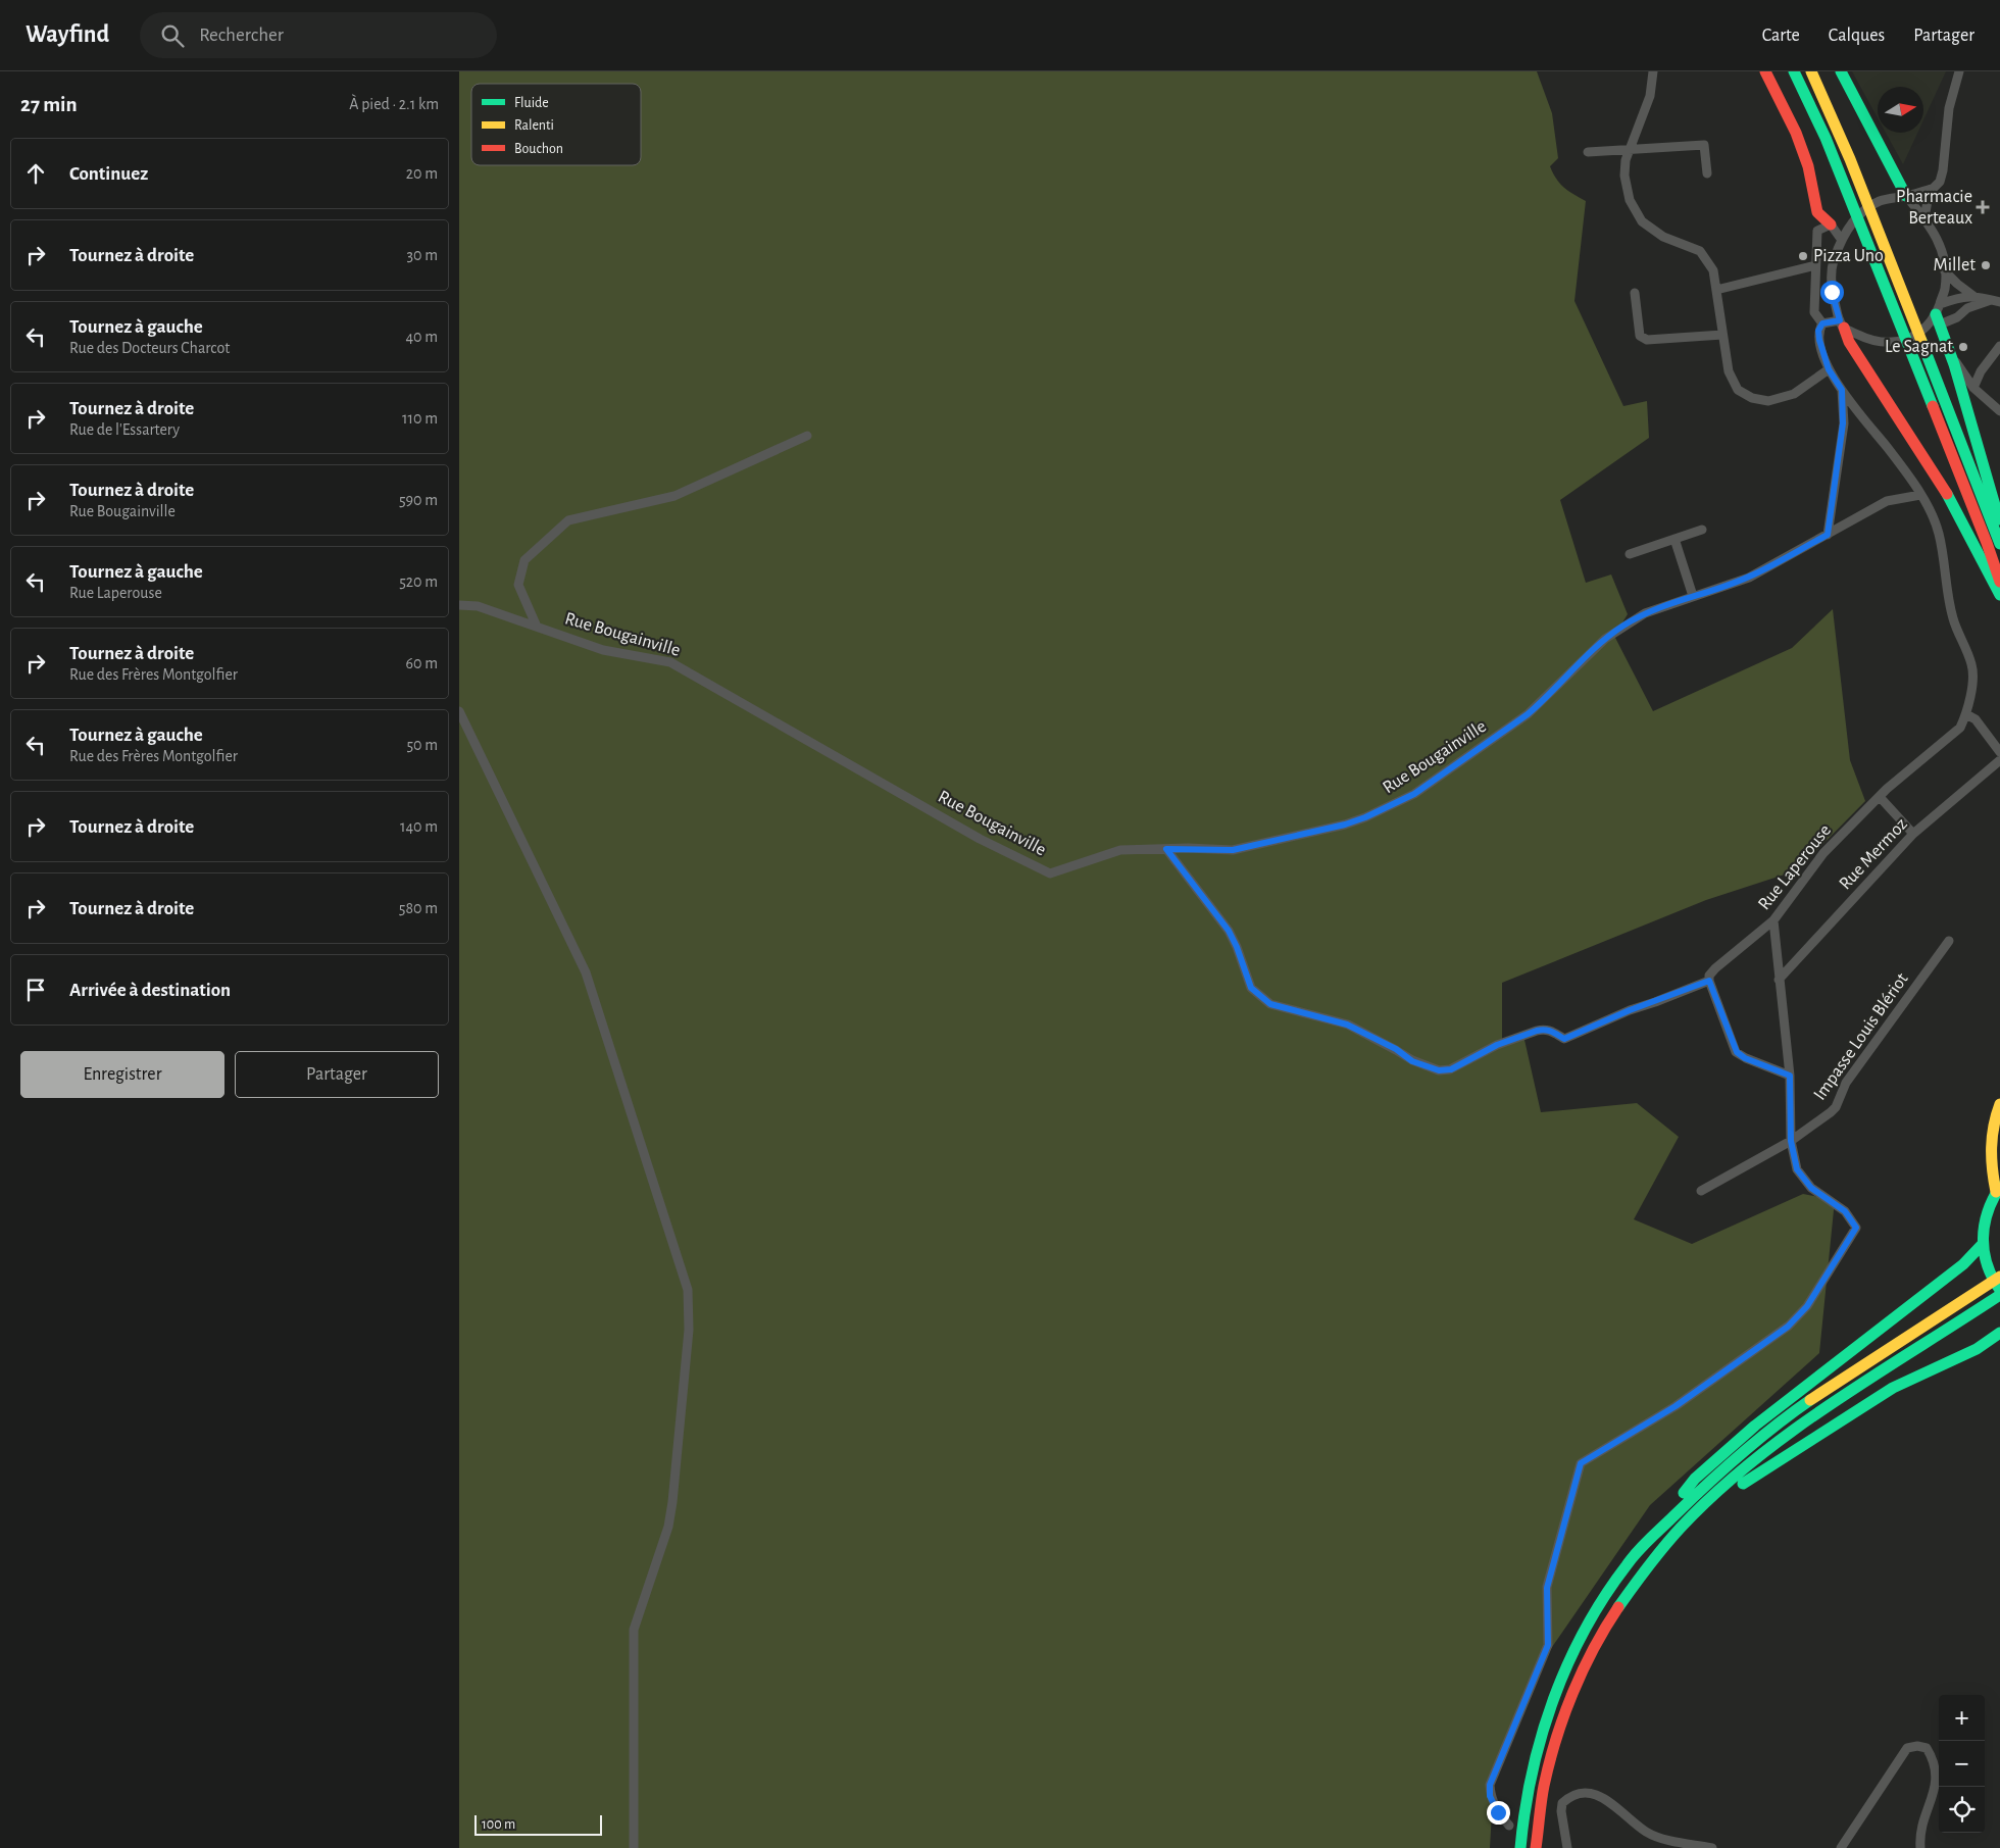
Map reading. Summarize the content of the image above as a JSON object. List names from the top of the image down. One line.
{"streets":{"street":["Rue Bougainville","Rue Mermoz","Rue Laperouse","Impasse Louis Blériot"]},"places":{"health":["Pharmacie Berteaux"],"other":["Pizza Uno","Millet","Le Sagnat"]},"legend":["Fluide","Ralenti","Bouchon"],"scale_bar":"100 m","north":"right","page":{"header":"Wayfind","search":"Rechercher","nav":["Carte","Calques","Partager"],"heading":["27 min","À pied · 2.1 km"],"list":[["Continuez","20 m"],["Tournez à droite","30 m"],["Tournez à gauche","Rue des Docteurs Charcot","40 m"],["Tournez à droite","Rue de l'Essartery","110 m"],["Tournez à droite","Rue Bougainville","590 m"],["Tournez à gauche","Rue Laperouse","520 m"],["Tournez à droite","Rue des Frères Montgolfier","60 m"],["Tournez à gauche","Rue des Frères Montgolfier","50 m"],["Tournez à droite","140 m"],["Tournez à droite","580 m"],"Arrivée à destination"],"buttons":["Enregistrer","Partager"],"map_buttons":["+","−"],"scale":"100 m"}}
